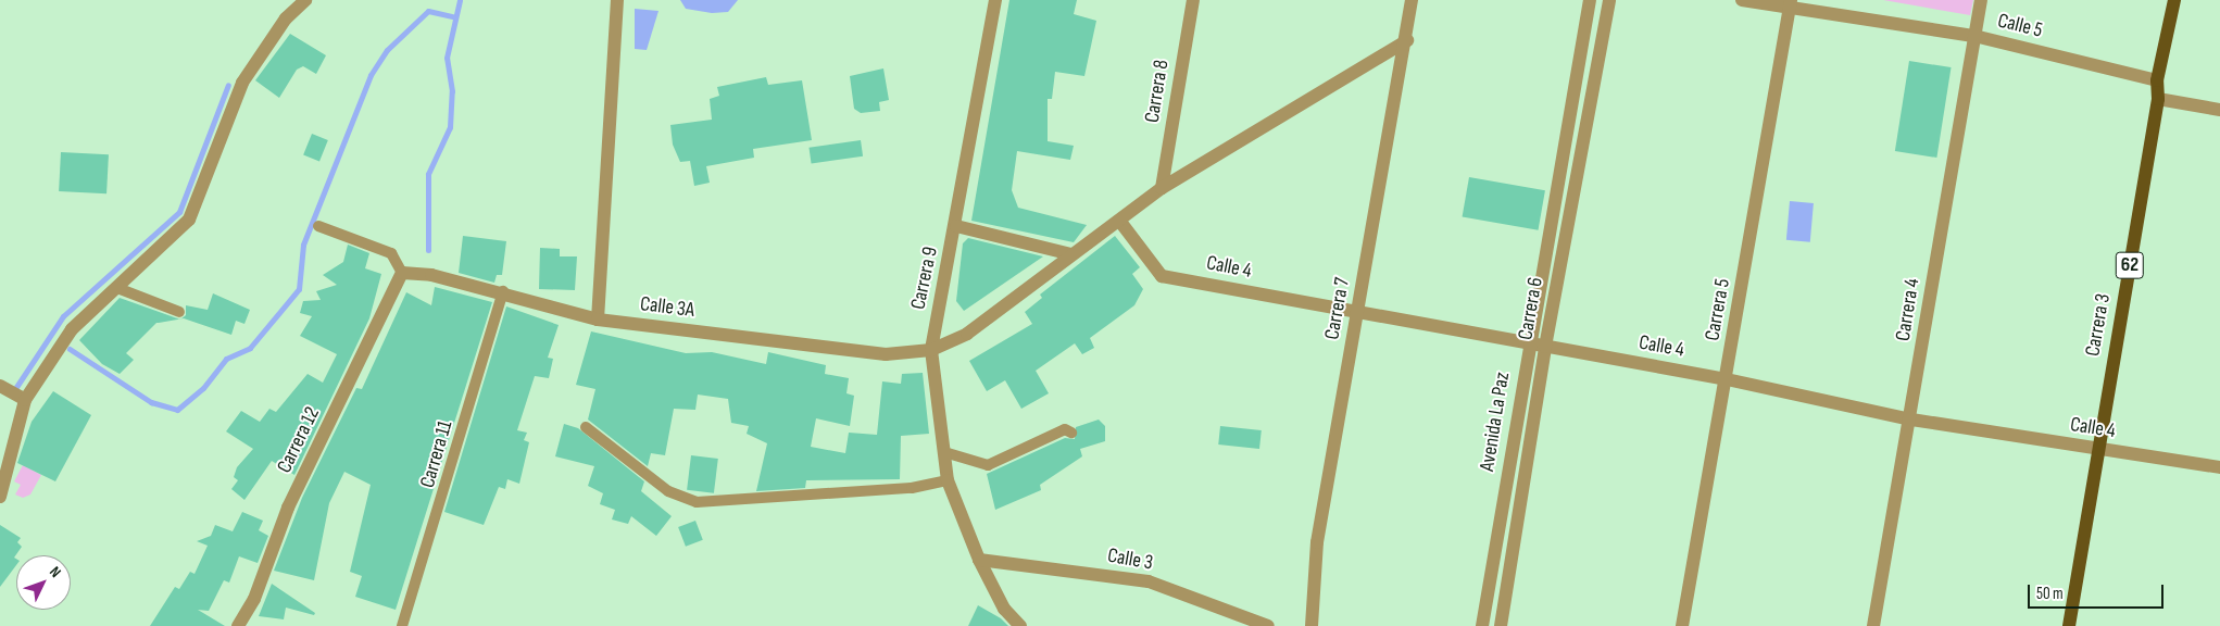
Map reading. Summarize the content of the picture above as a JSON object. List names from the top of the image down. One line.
{"streets":{"main road":["62","Carrera 3"],"street":["Calle 5","Carrera 8","Calle 4","Carrera 9","Calle 3A","Carrera 7","Carrera 6","Carrera 5","Carrera 4","Avenida La Paz","Carrera 12","Calle 3"],"lane":["Carrera 11"]},"crossings":[["Calle 5","Carrera 5"],["Calle 5","Carrera 4"],["Calle 5","Carrera 3"],["Calle 4","Carrera 7"],["Calle 4","Carrera 6"],["Calle 4","Carrera 5"],["Calle 4","Carrera 4"],["Calle 4","Carrera 3"],["Calle 4","Avenida La Paz"],["Carrera 9","Calle 3A"],["Carrera 9","Calle 3"],["Calle 3A","Carrera 12"],["Calle 3A","Carrera 11"]],"scale_bar":"50 m","north":"top right"}
